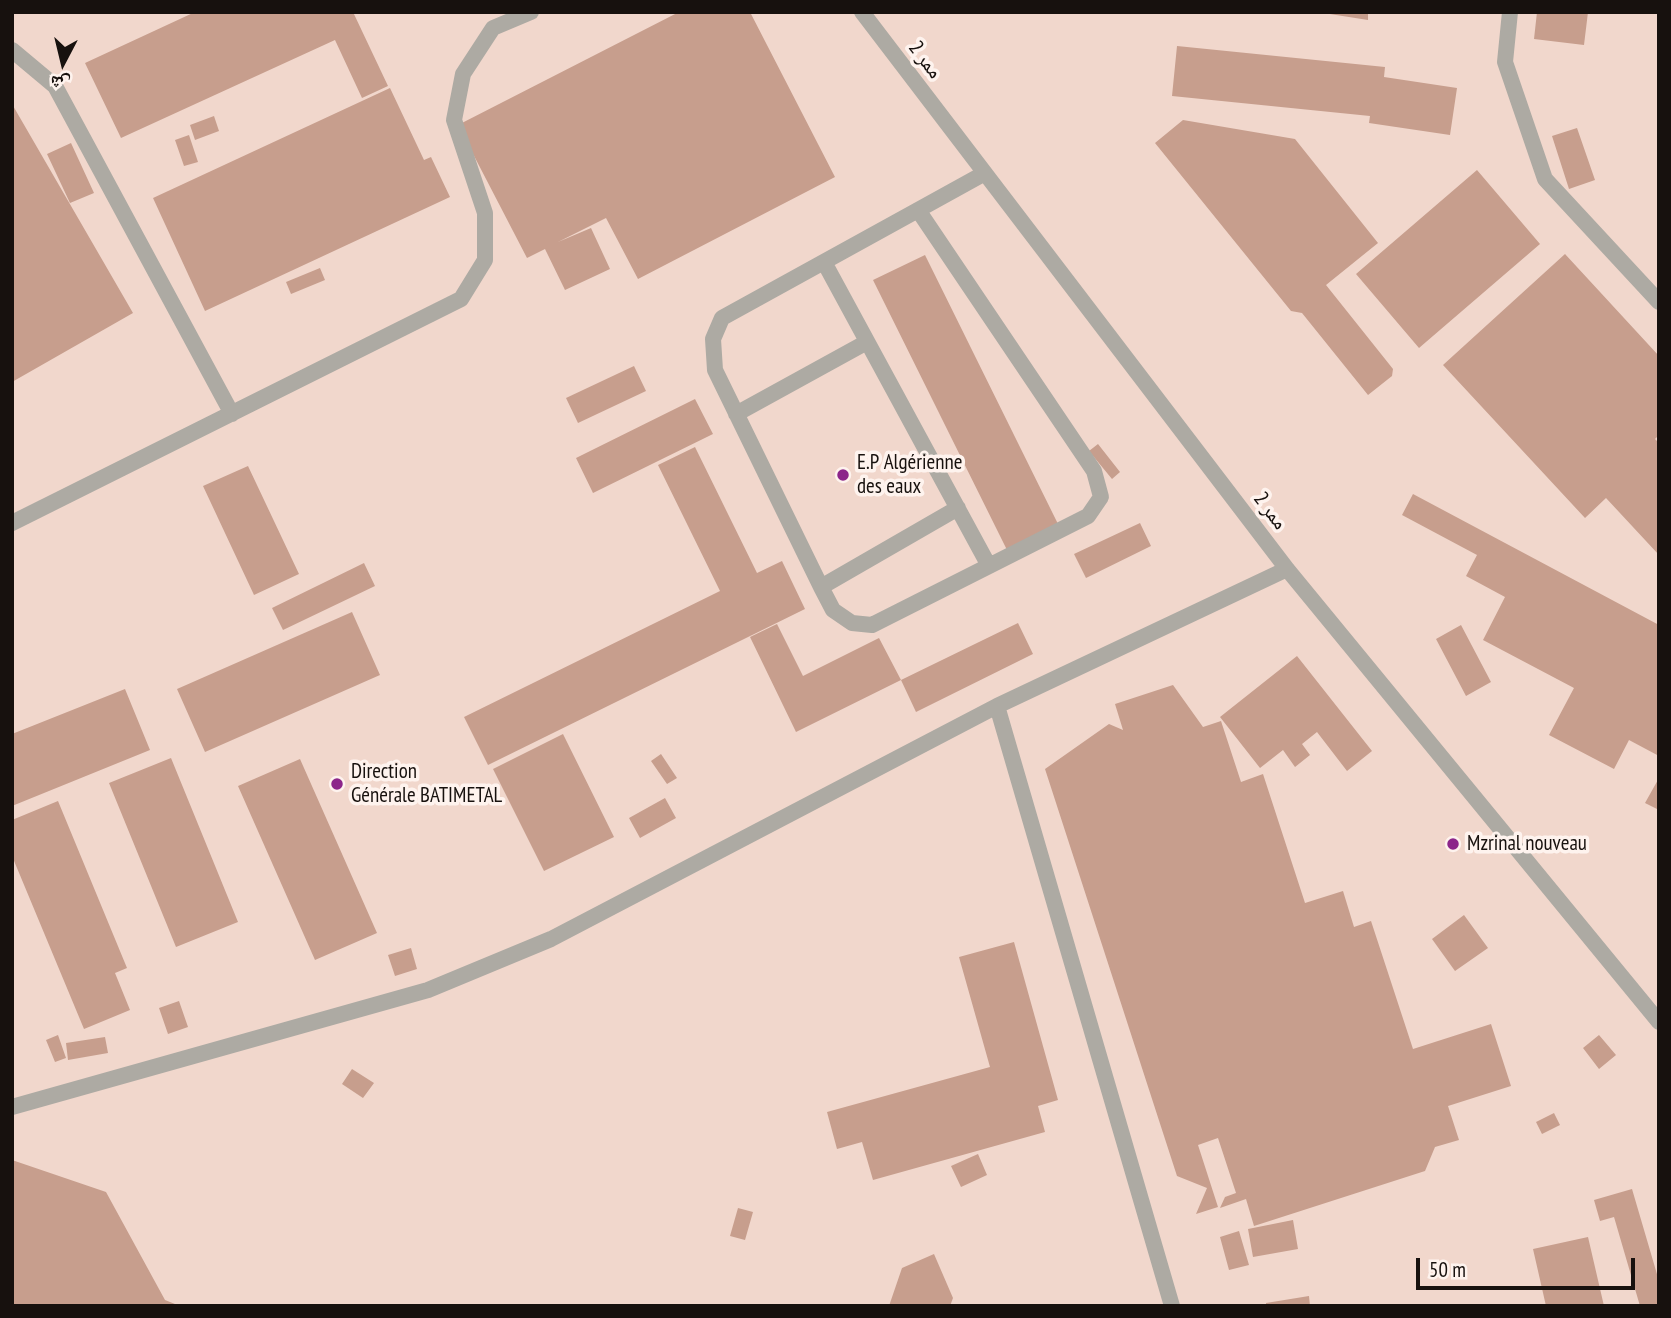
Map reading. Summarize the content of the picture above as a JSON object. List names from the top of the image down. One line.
{"streets":{"lane":["ممر 2"]},"places":["E.P Algérienne des eaux","Direction Générale BATIMETAL","Mzrinal nouveau"],"scale_bar":"50 m","north":"bottom"}
